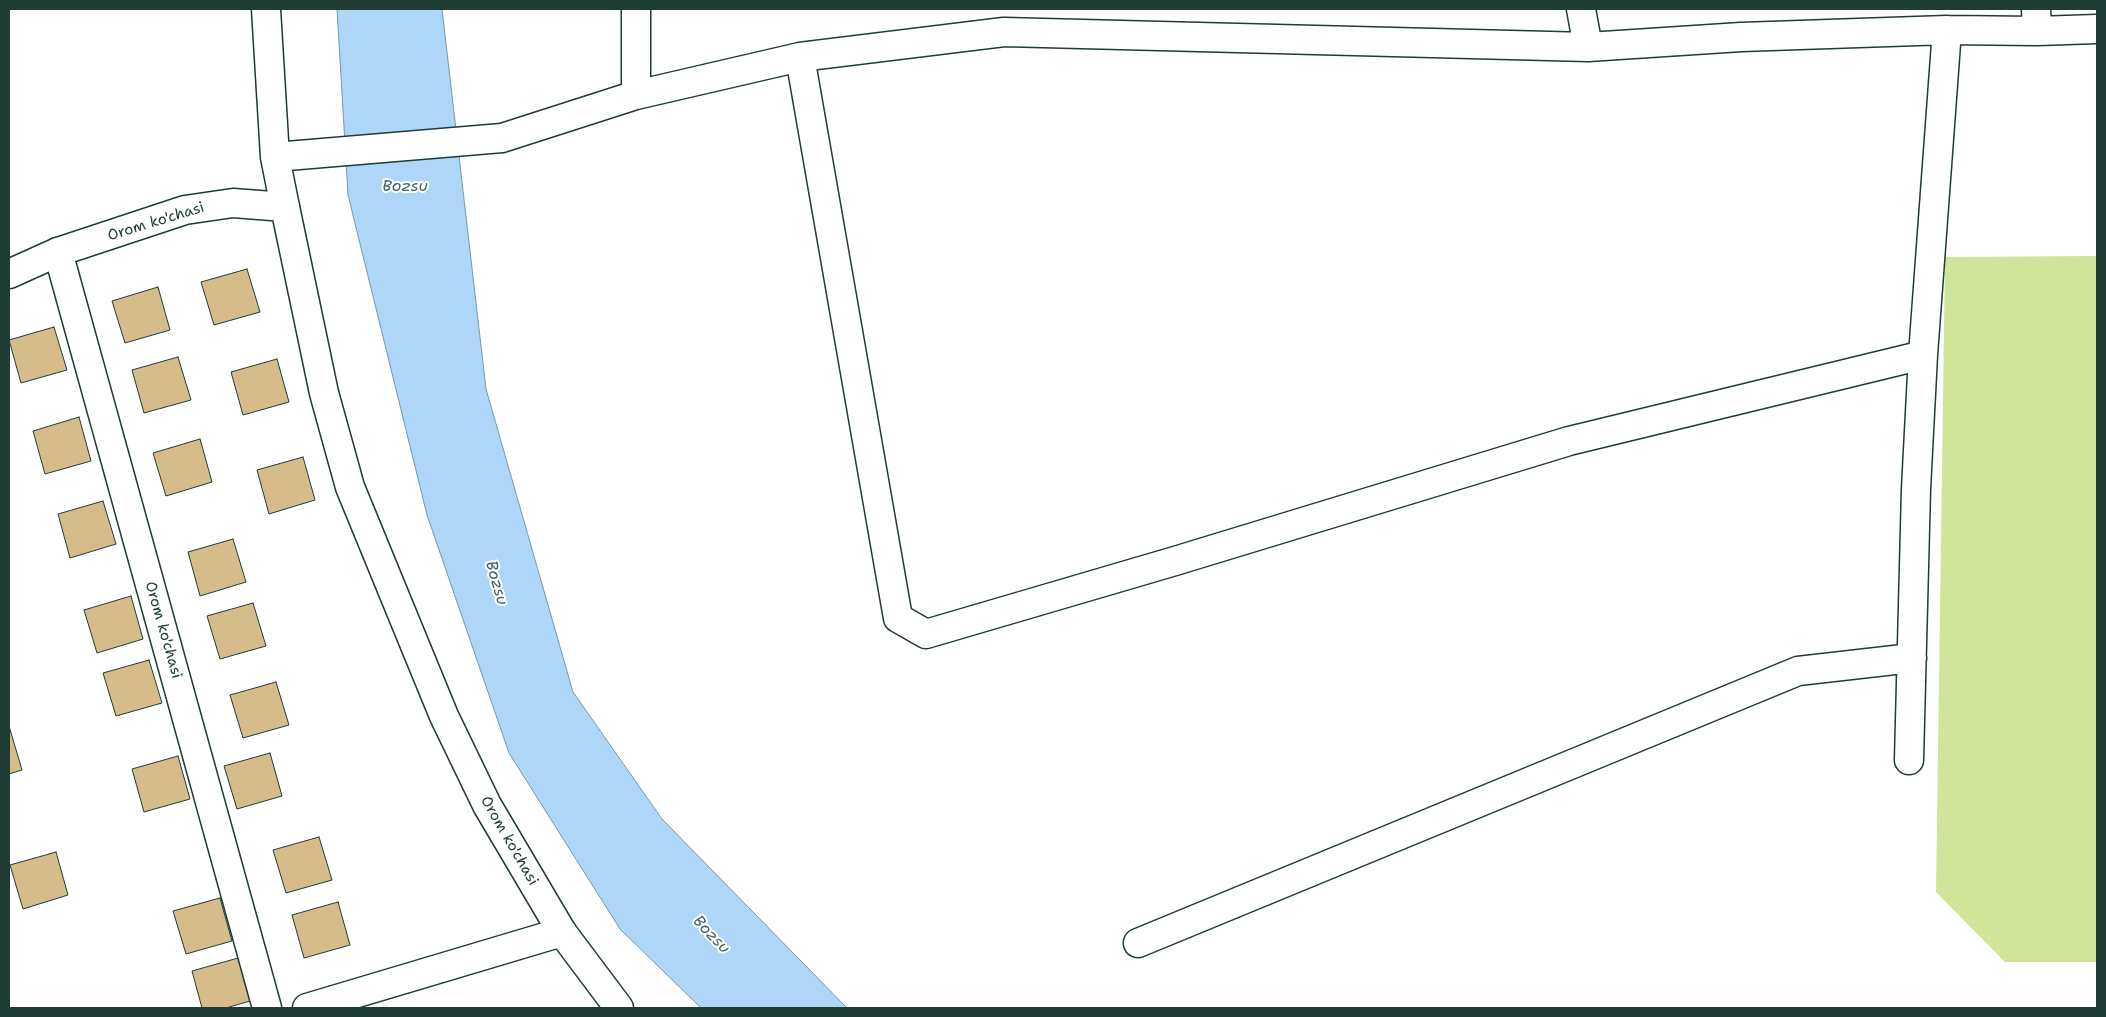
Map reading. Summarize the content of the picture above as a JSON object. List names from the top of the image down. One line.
{"streets":{"street":["Orom ko'chasi"]},"water":["Bozsu"]}
